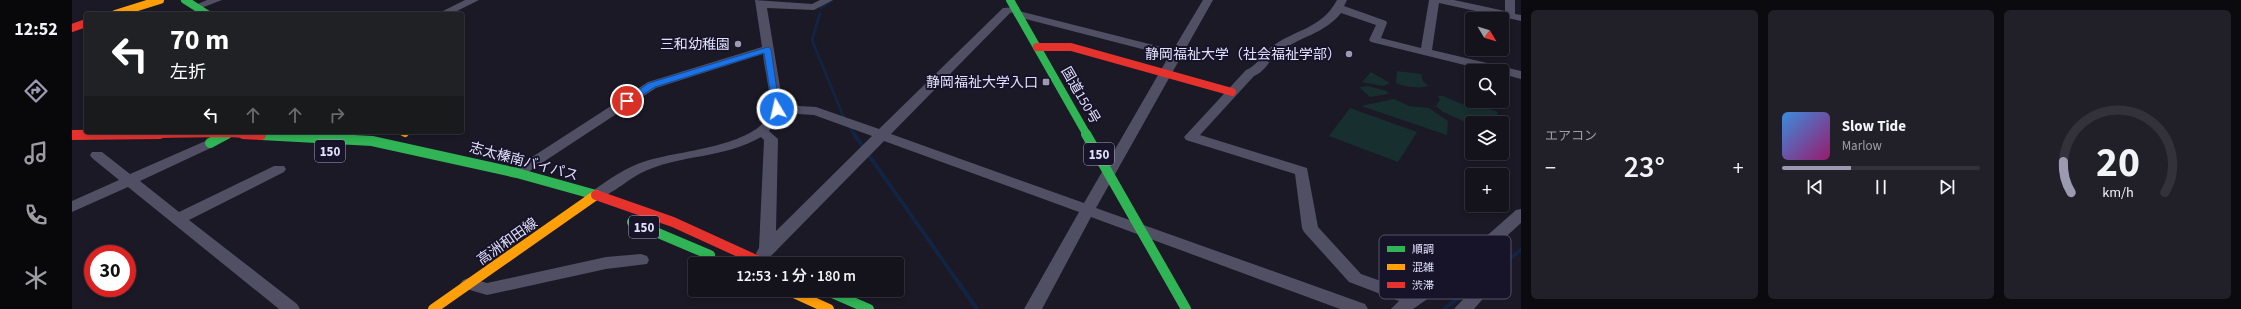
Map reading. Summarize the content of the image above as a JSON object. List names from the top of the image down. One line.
{"streets":{"main road":["国道150号","150","志太榛南バイパス","高洲和田線"]},"crossings":[["志太榛南バイパス","高洲和田線"]],"places":{"other":["三和幼稚園","静岡福祉大学（社会福祉学部）"],"transit":["静岡福祉大学入口"]},"legend":["順調","混雑","渋滞"],"north":"bottom right","page":{"tabs":"12:52","tile":"エアコン","map_buttons":"+","turn":["70 m","左折"],"song":["Slow Tide","Marlow"],"heat":["−","23°","+"],"limit":"30","trip":"12:53 · 1 分 · 180 m","gauge":["20","km/h"]}}
